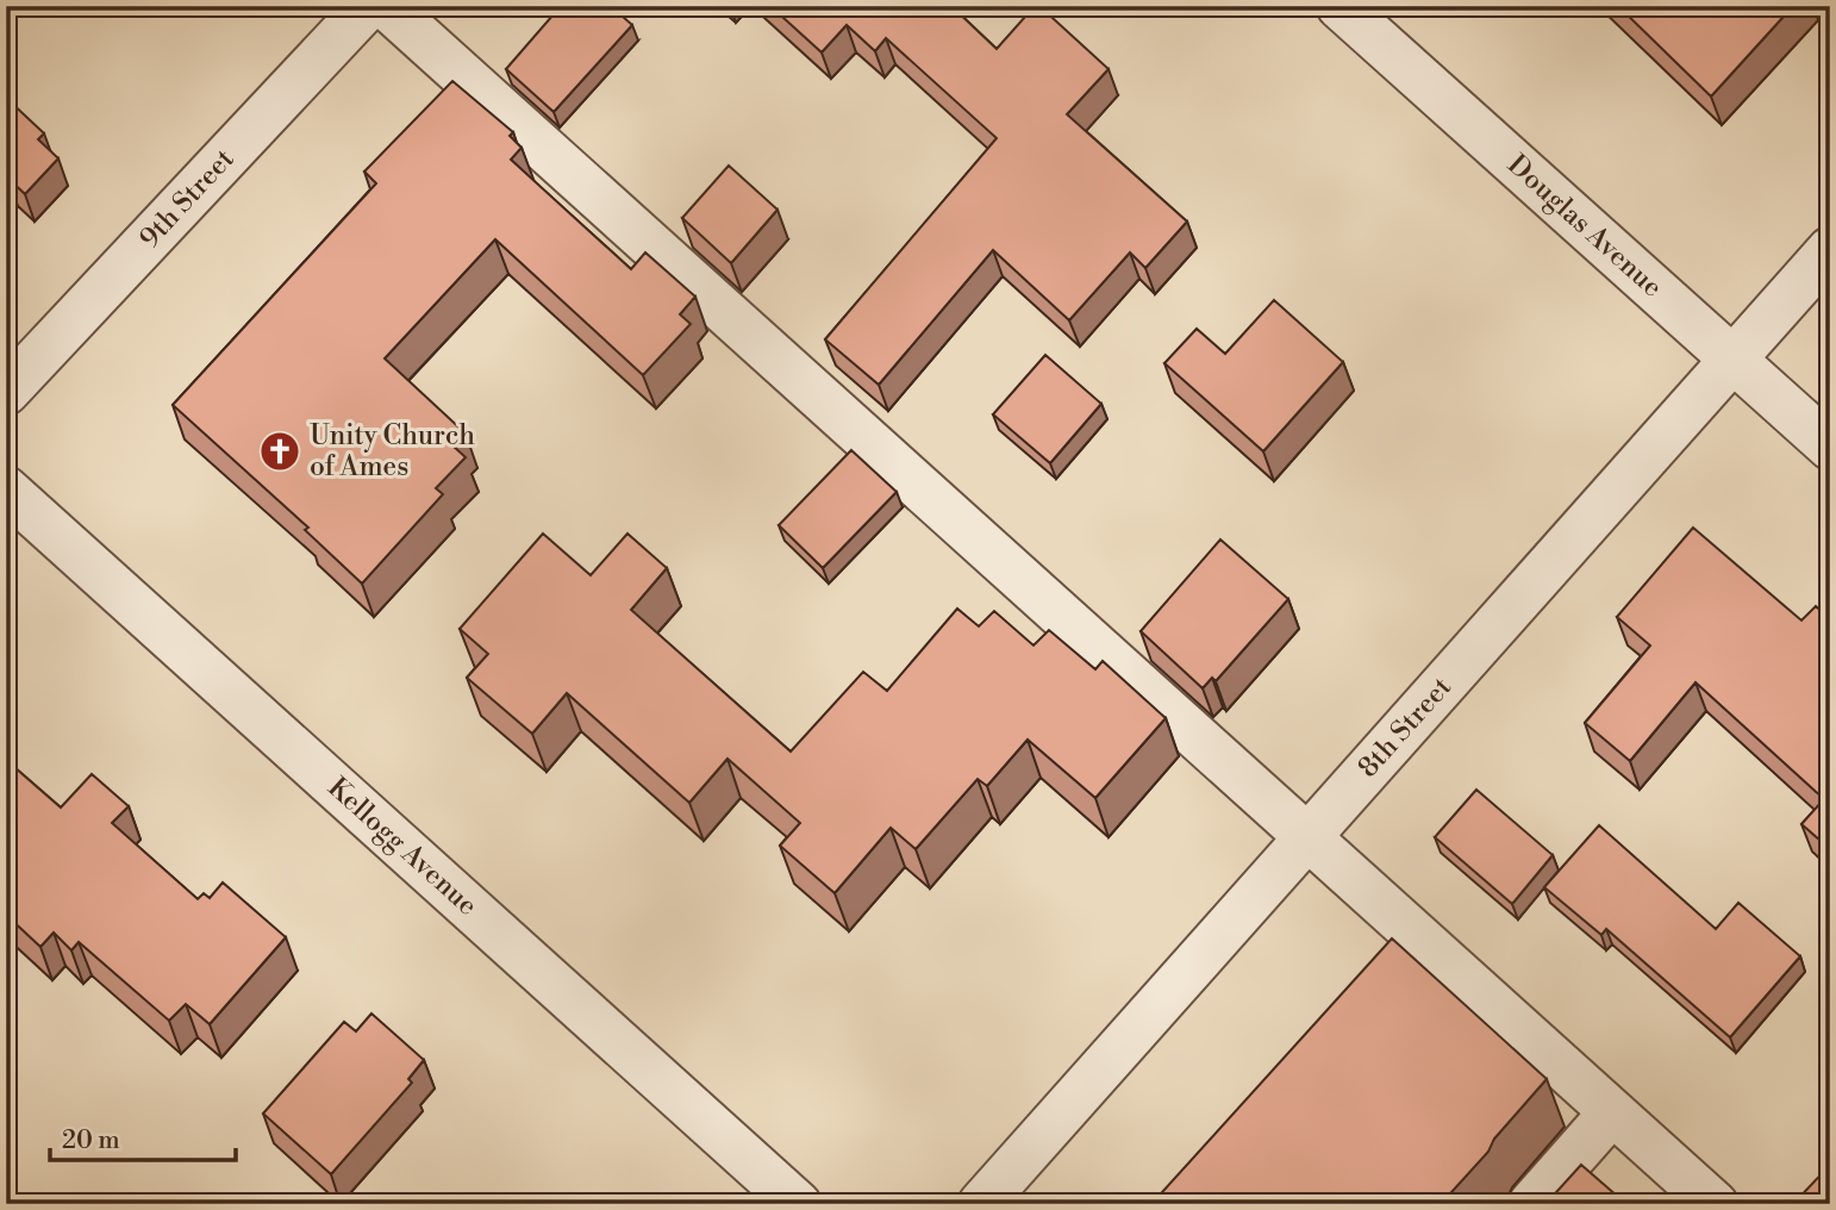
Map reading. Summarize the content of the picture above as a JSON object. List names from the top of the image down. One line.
{"streets":{"street":["9th Street","Douglas Avenue","8th Street","Kellogg Avenue"]},"crossings":[["Douglas Avenue","8th Street"]],"places":{"church":["Unity Church of Ames"]},"scale_bar":"20 m"}
